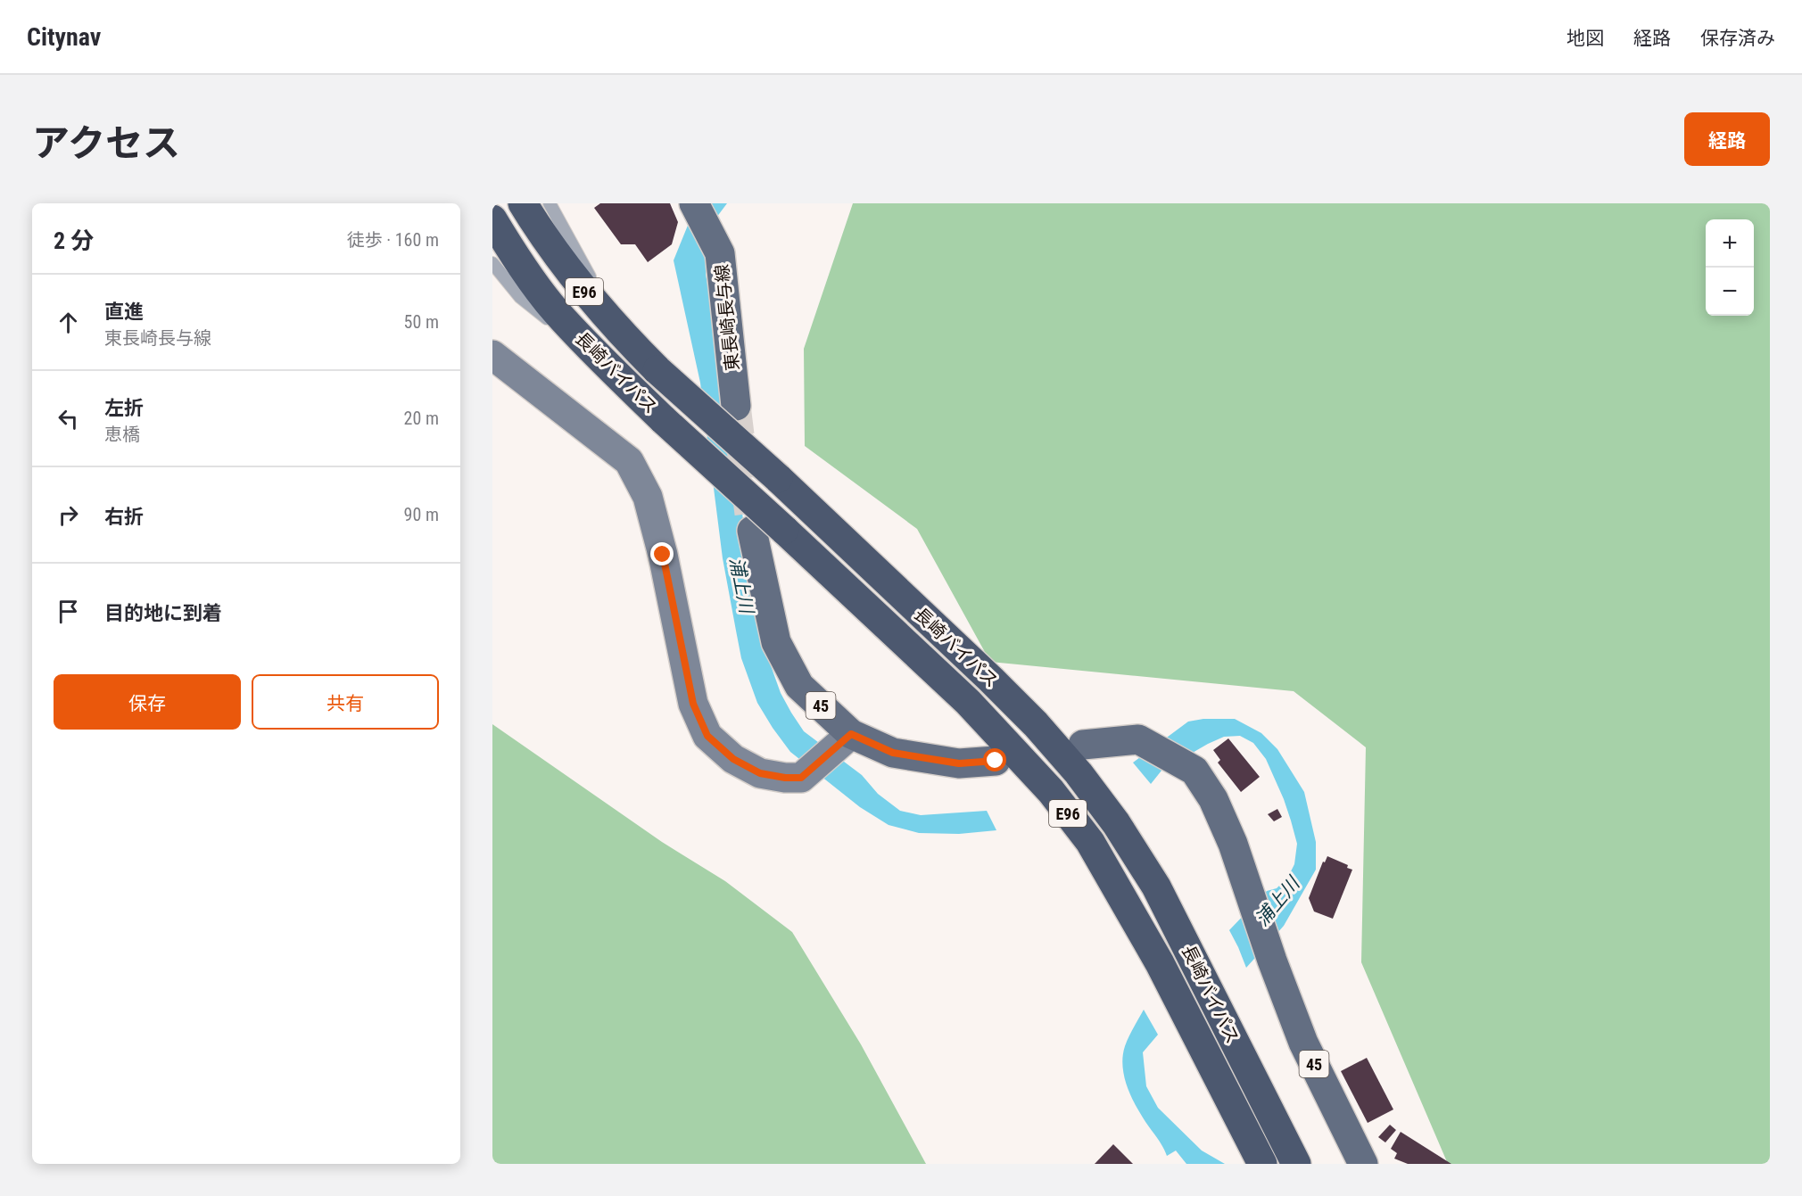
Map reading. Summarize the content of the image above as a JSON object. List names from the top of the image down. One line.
{"streets":{"highway":["E96","長崎バイパス"],"main road":["東長崎長与線","45"]},"water":["浦上川"],"page":{"header":"Citynav","nav":["地図","経路","保存済み"],"title":"アクセス","buttons":["経路",["保存","共有"]],"heading":["2 分","徒歩 · 160 m"],"map_buttons":["+","−"],"list":[["直進","東長崎長与線","50 m"],["左折","恵橋","20 m"],["右折","90 m"],"目的地に到着"]}}
